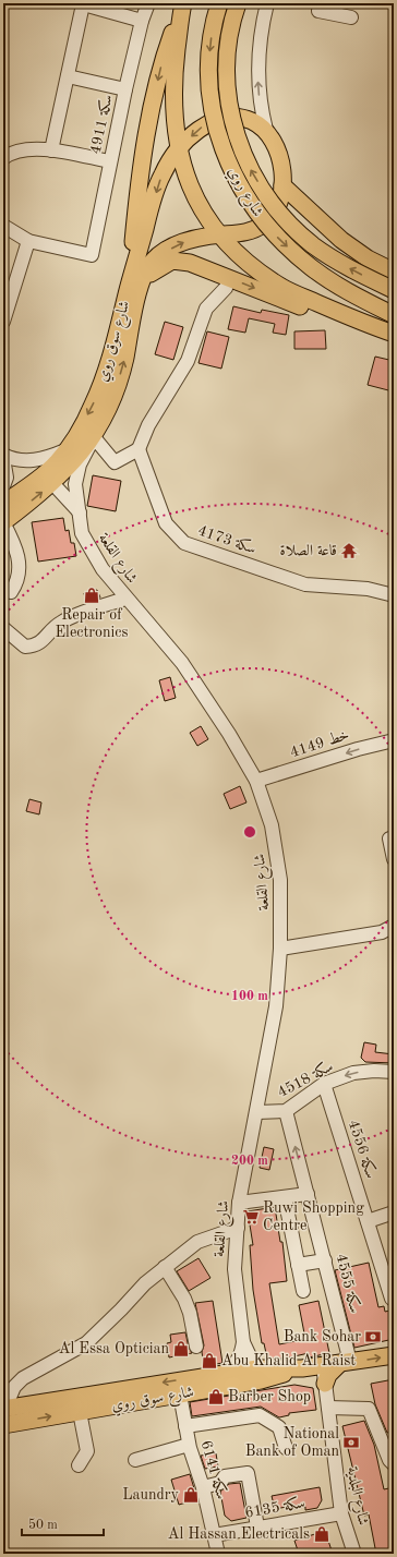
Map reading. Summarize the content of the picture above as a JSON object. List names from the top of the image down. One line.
{"streets":{"main road":["شارع روي","شارع سوق روي"],"street":["سكة 4911","سكة 4173","شارع القلعة","4149 خط","سكة 4518","سكة 4556","سكة 4555","سكة 6141","شارع البلدية","سكة 6135"]},"crossings":[["شارع سوق روي","شارع القلعة"],["شارع سوق روي","سكة 4555"],["شارع سوق روي","سكة 6141"],["شارع القلعة","4149 خط"],["شارع القلعة","سكة 4518"],["سكة 4518","سكة 4556"],["سكة 4518","سكة 4555"],["سكة 6141","سكة 6135"],["شارع البلدية","سكة 6135"]],"one_way":["4149 خط","سكة 4518"],"places":{"temple":["قاعة الصلاة"],"shop":["Repair of Electronics","Al Essa Optician","Abu Khalid Al Raist","Barber Shop","Laundry","Al Hassan Electricals"],"supermarket":["Ruwi Shopping Centre"],"bank":["Bank Sohar","National Bank of Oman"]},"scale_bar":"50 m","rings":["100 m","200 m"]}
